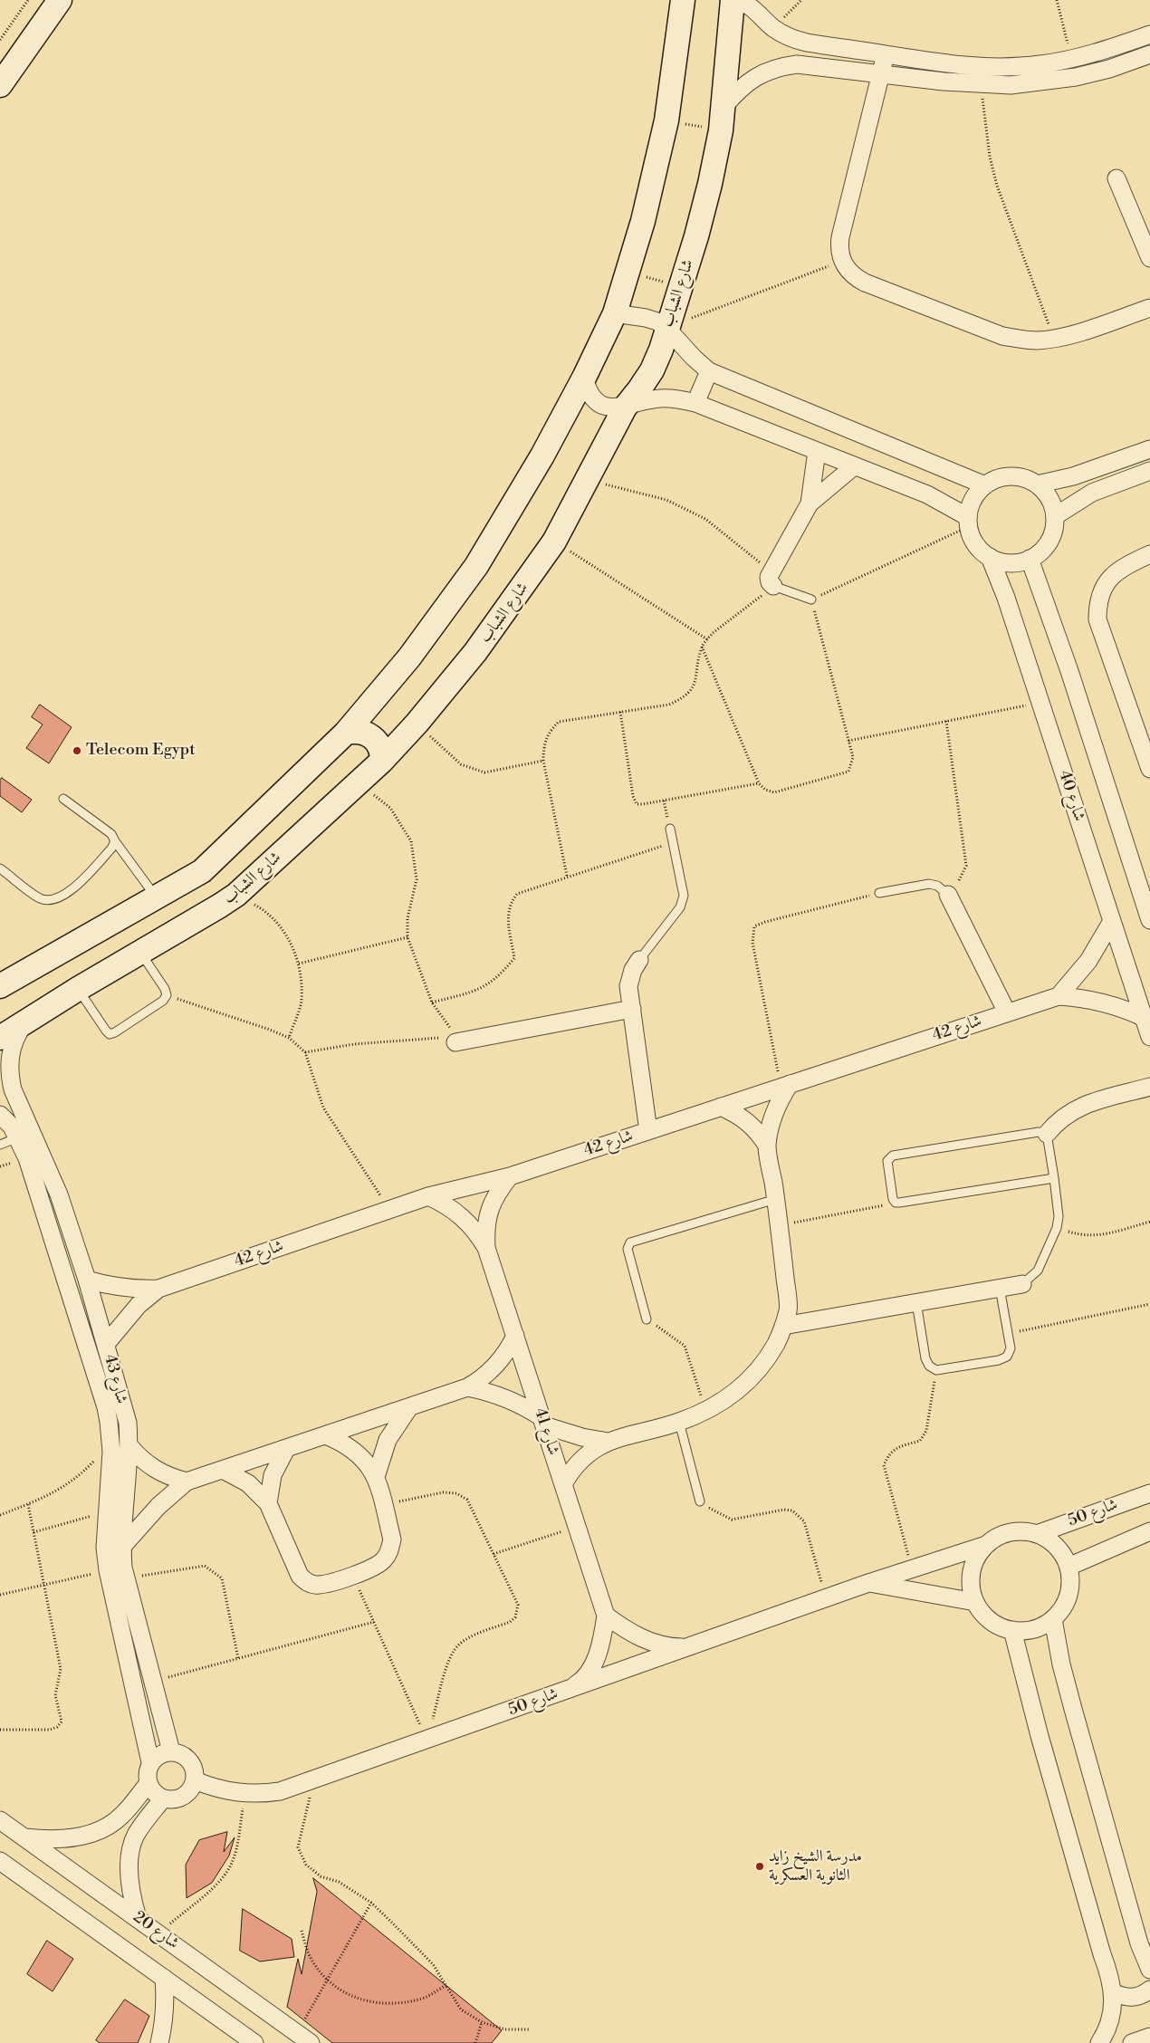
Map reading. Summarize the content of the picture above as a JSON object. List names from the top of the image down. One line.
{"streets":{"street":["شارع الشباب","شارع 40","شارع 42","شارع 43","شارع 41","شارع 50","شارع 20"]},"crossings":[["شارع الشباب","شارع 43"],["شارع 40","شارع 42"],["شارع 42","شارع 43"],["شارع 42","شارع 41"],["شارع 43","شارع 50"],["شارع 41","شارع 50"]],"places":["Telecom Egypt","مدرسة الشيخ زايد الثانوية العسكرية"]}
